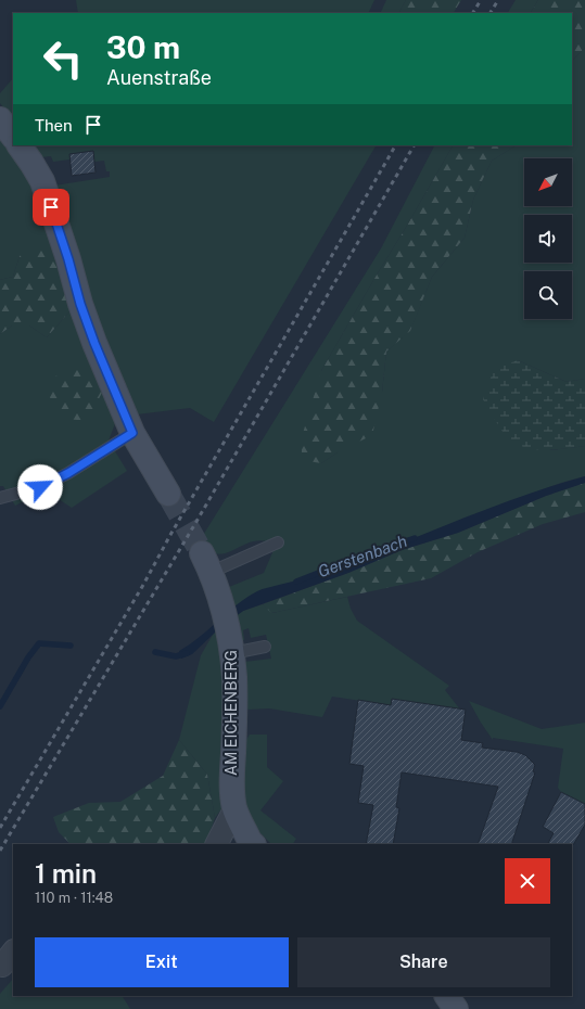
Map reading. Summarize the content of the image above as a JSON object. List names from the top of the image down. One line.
{"streets":{"street":["AM EICHENBERG"]},"water":["Gerstenbach"],"north":"bottom left","page":{"turn":["30 m","Auenstraße"],"then":"Then","heading":["1 min","110 m · 11:48"],"buttons":["Exit","Share"]}}
